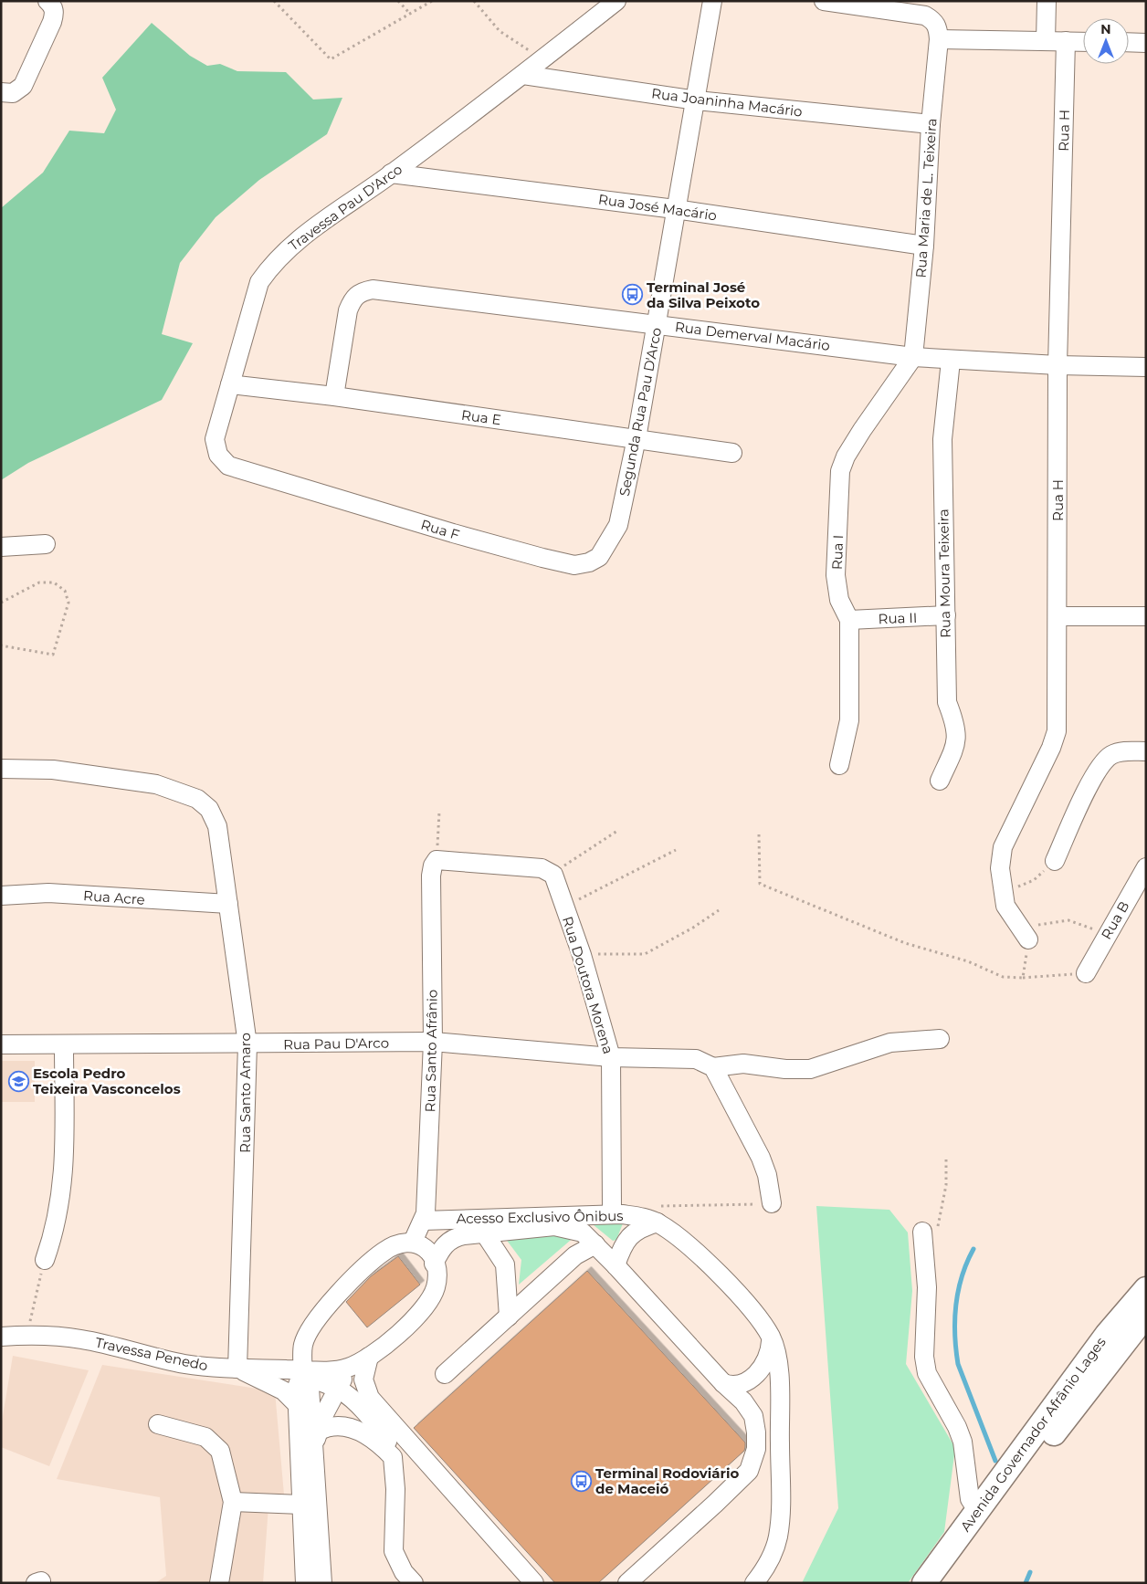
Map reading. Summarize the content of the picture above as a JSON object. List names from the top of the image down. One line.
{"streets":{"main road":["Avenida Governador Afrânio Lages"],"street":["Rua Joaninha Macário","Rua H","Rua Maria de L. Teixeira","Travessa Pau D'Arco","Rua José Macário","Rua Demerval Macário","Segunda Rua Pau D'Arco","Rua E","Rua F","Rua I","Rua Moura Teixeira","Rua II","Rua Acre","Rua B","Rua Doutora Morena","Rua Pau D'Arco","Rua Santo Afrânio","Rua Santo Amaro","Acesso Exclusivo Ônibus","Travessa Penedo"]},"crossings":[["Rua Joaninha Macário","Rua Maria de L. Teixeira"],["Rua Joaninha Macário","Travessa Pau D'Arco"],["Rua Joaninha Macário","Segunda Rua Pau D'Arco"],["Rua H","Rua Demerval Macário"],["Rua Maria de L. Teixeira","Rua José Macário"],["Rua Maria de L. Teixeira","Rua Demerval Macário"],["Rua Maria de L. Teixeira","Rua I"],["Travessa Pau D'Arco","Rua José Macário"],["Travessa Pau D'Arco","Rua E"],["Travessa Pau D'Arco","Rua F"],["Rua José Macário","Segunda Rua Pau D'Arco"],["Rua Demerval Macário","Segunda Rua Pau D'Arco"],["Rua Demerval Macário","Rua E"],["Rua Demerval Macário","Rua I"],["Rua Demerval Macário","Rua Moura Teixeira"],["Segunda Rua Pau D'Arco","Rua E"],["Segunda Rua Pau D'Arco","Rua F"],["Rua I","Rua II"],["Rua Moura Teixeira","Rua II"],["Rua Acre","Rua Santo Amaro"],["Rua Doutora Morena","Rua Pau D'Arco"],["Rua Pau D'Arco","Rua Santo Afrânio"],["Rua Pau D'Arco","Rua Santo Amaro"],["Rua Santo Afrânio","Acesso Exclusivo Ônibus"],["Rua Santo Amaro","Travessa Penedo"]],"places":{"bus stop":["Terminal José da Silva Peixoto","Terminal Rodoviário de Maceió"],"school or university":["Escola Pedro Teixeira Vasconcelos"]},"north":"top"}
